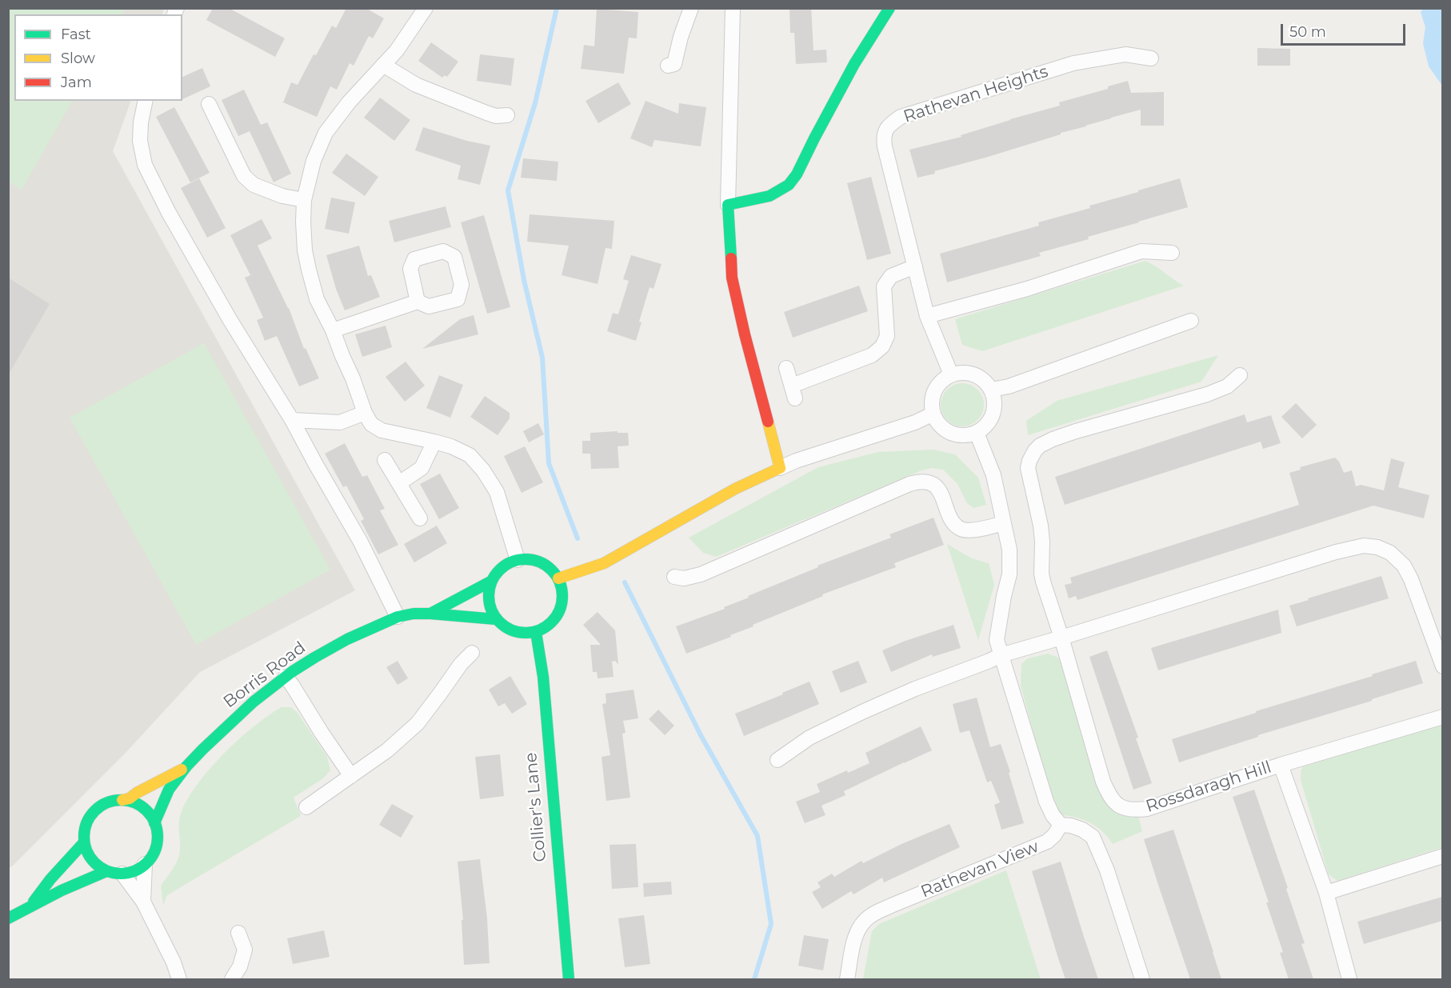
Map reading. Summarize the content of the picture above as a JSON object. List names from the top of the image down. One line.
{"streets":{"street":["Rathevan Heights","Borris Road","Rossdaragh Hill","Collier's Lane","Rathevan View"]},"crossings":[["Borris Road","Collier's Lane"]],"legend":["Fast","Slow","Jam"],"scale_bar":"50 m"}
